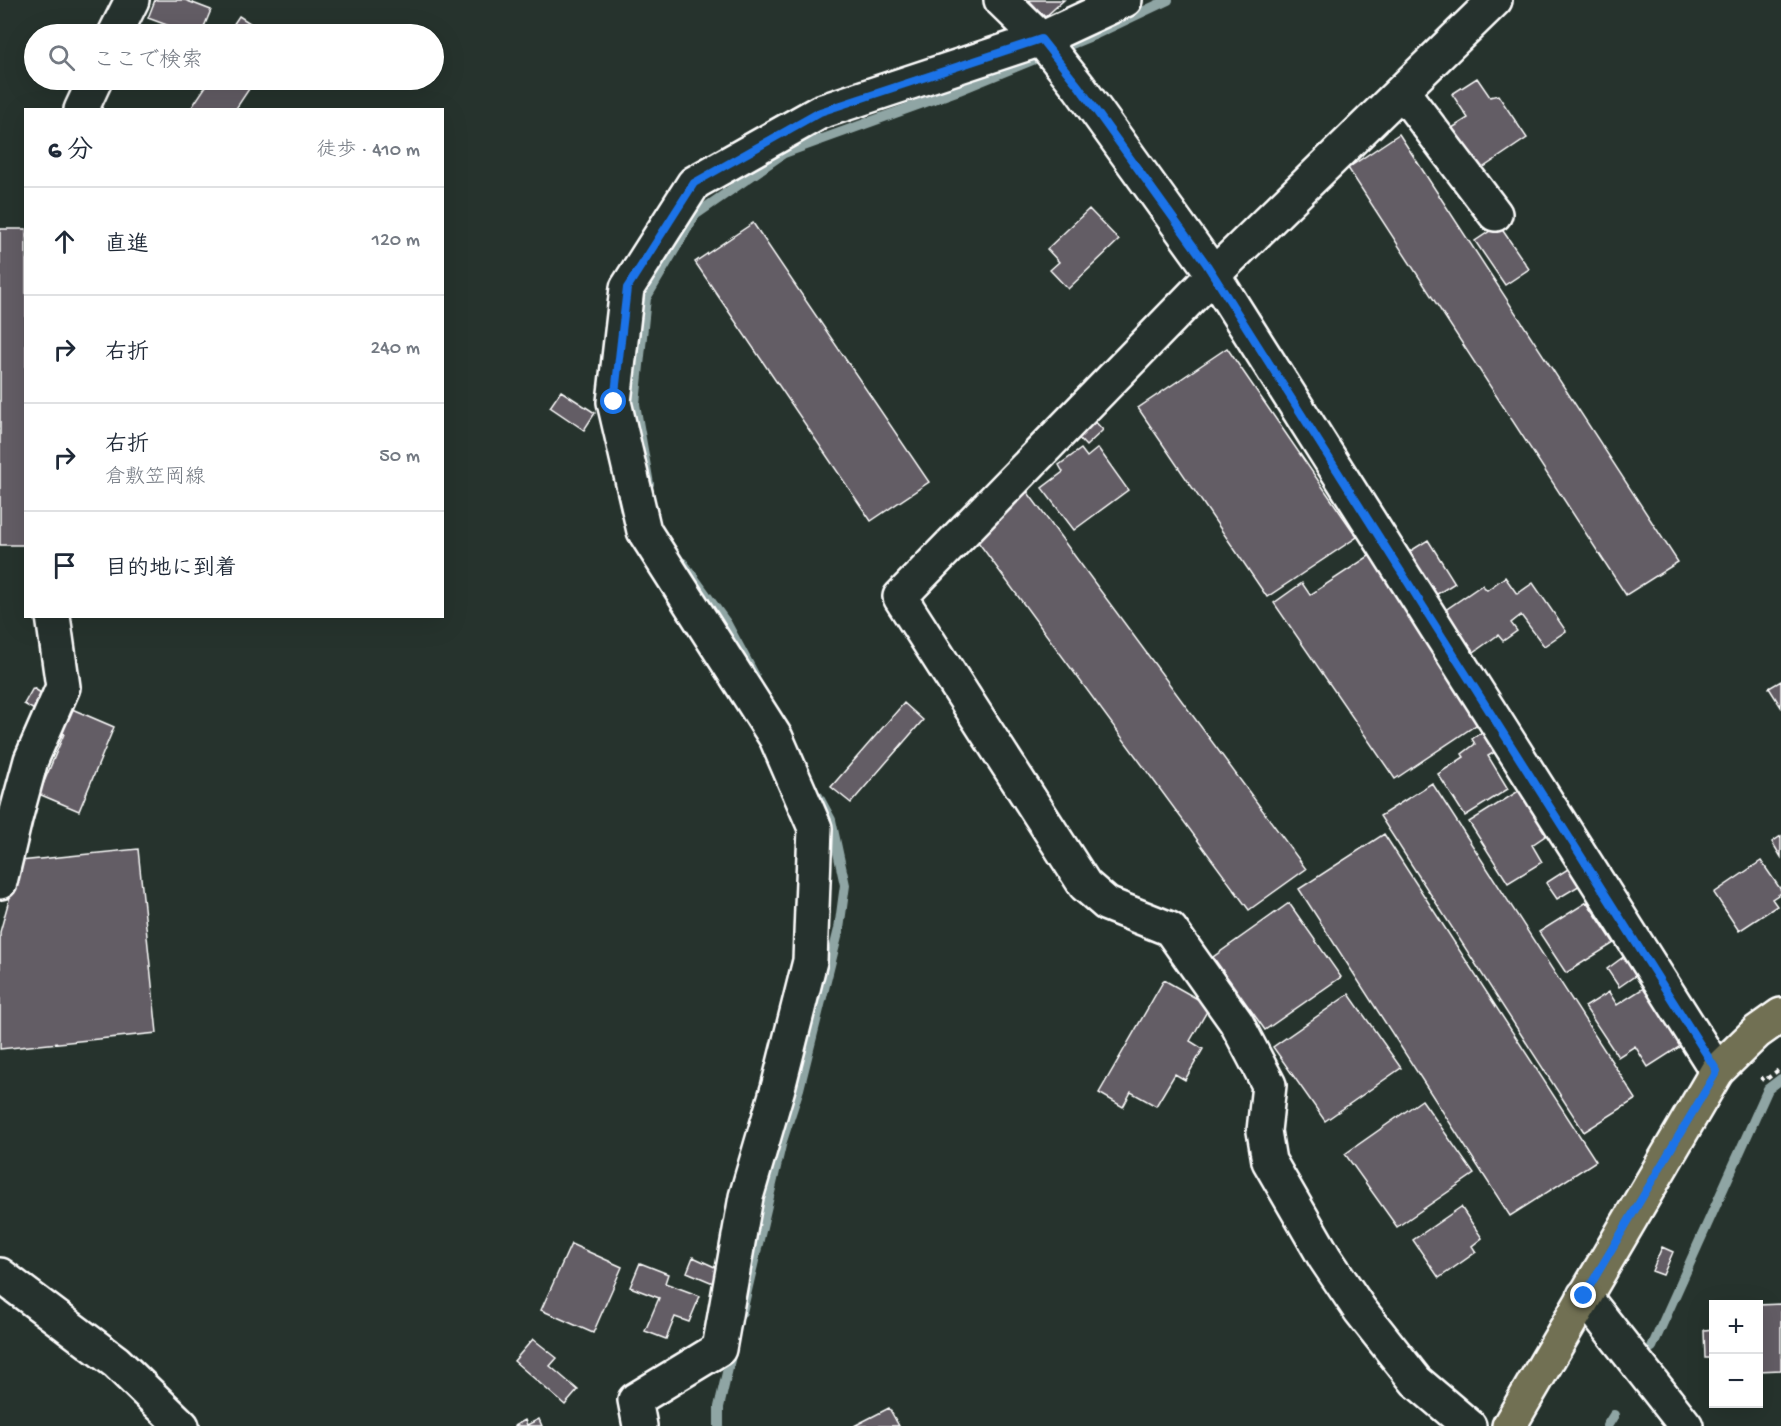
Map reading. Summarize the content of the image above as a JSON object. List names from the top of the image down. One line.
{"page":{"search":"ここで検索","heading":["6 分","徒歩 · 410 m"],"list":[["直進","120 m"],["右折","240 m"],["右折","倉敷笠岡線","50 m"],"目的地に到着"],"map_buttons":["+","−"]}}
